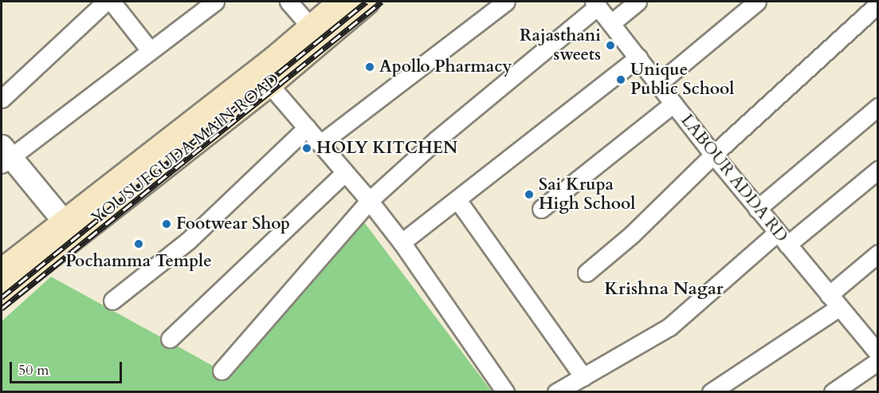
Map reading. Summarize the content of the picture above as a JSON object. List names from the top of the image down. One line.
{"streets":{"main road":["YOUSUFGUDA MAIN ROAD"],"street":["LABOUR ADDA RD"]},"districts":["Krishna Nagar"],"places":["Rajasthani sweets","Apollo Pharmacy","Unique Public School","HOLY KITCHEN","Sai Krupa High School","Footwear Shop","Pochamma Temple"],"scale_bar":"50 m"}
